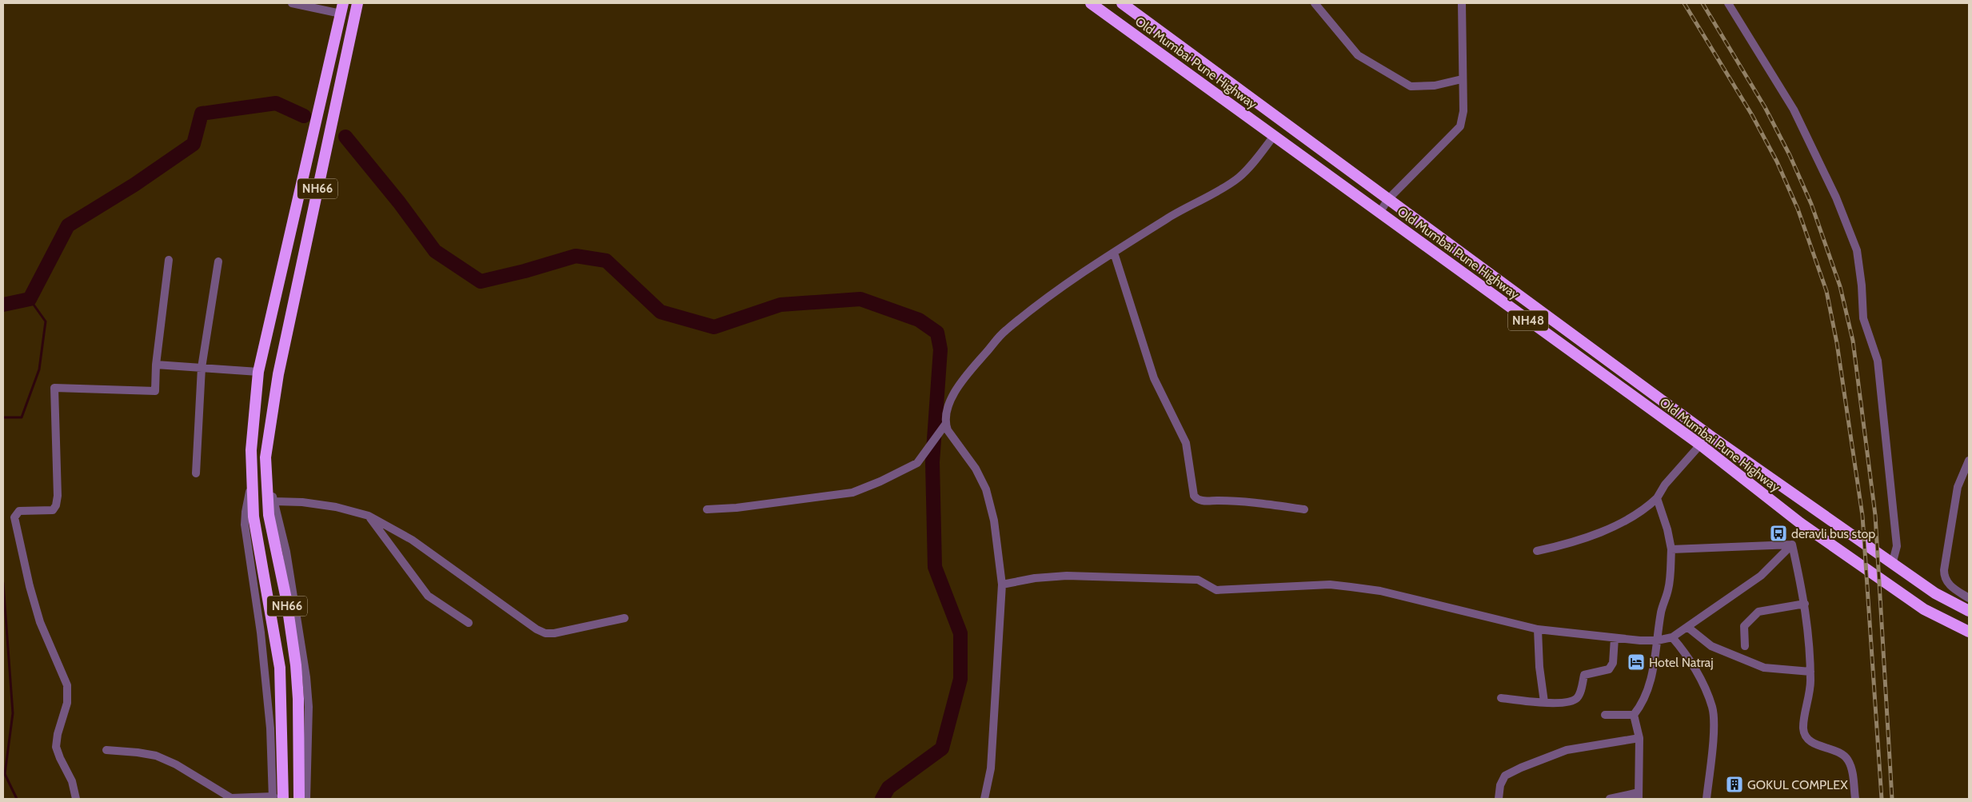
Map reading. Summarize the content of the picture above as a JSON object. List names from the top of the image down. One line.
{"streets":{"highway":["Old Mumbai Pune Highway","NH66","NH48"]},"places":{"bus stop":["deravli bus stop"],"hotel":["Hotel Natraj"],"building":["GOKUL COMPLEX"]}}
